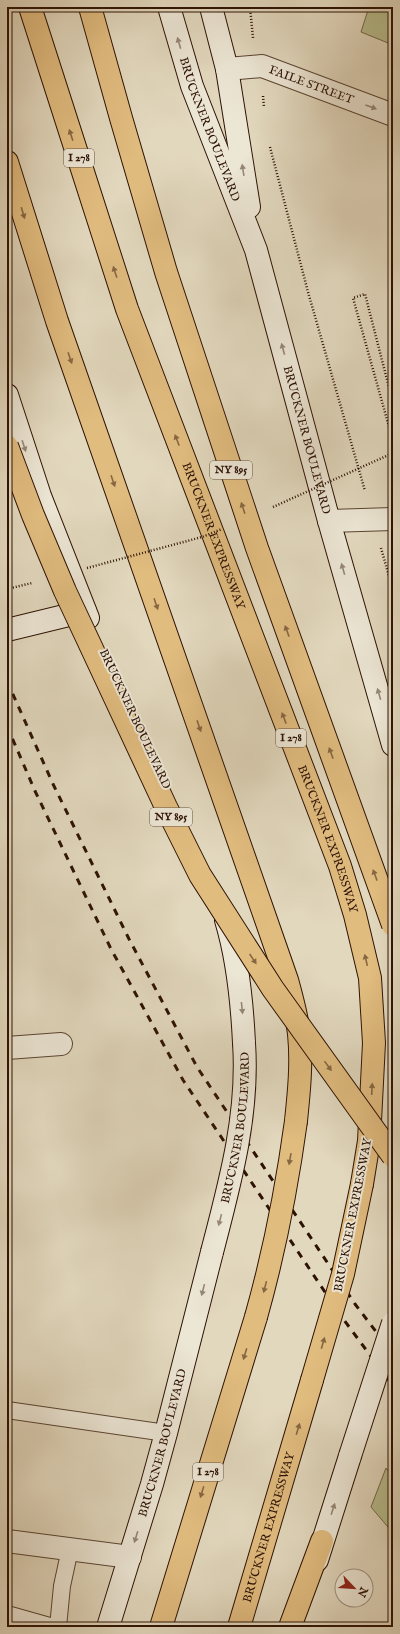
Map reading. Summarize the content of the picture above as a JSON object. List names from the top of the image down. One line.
{"streets":{"highway":["I 278","NY 895","BRUCKNER EXPRESSWAY"],"main road":["FAILE STREET","BRUCKNER BOULEVARD"]},"crossings":[["FAILE STREET","BRUCKNER BOULEVARD"]],"one_way":["FAILE STREET"],"north":"bottom right"}
